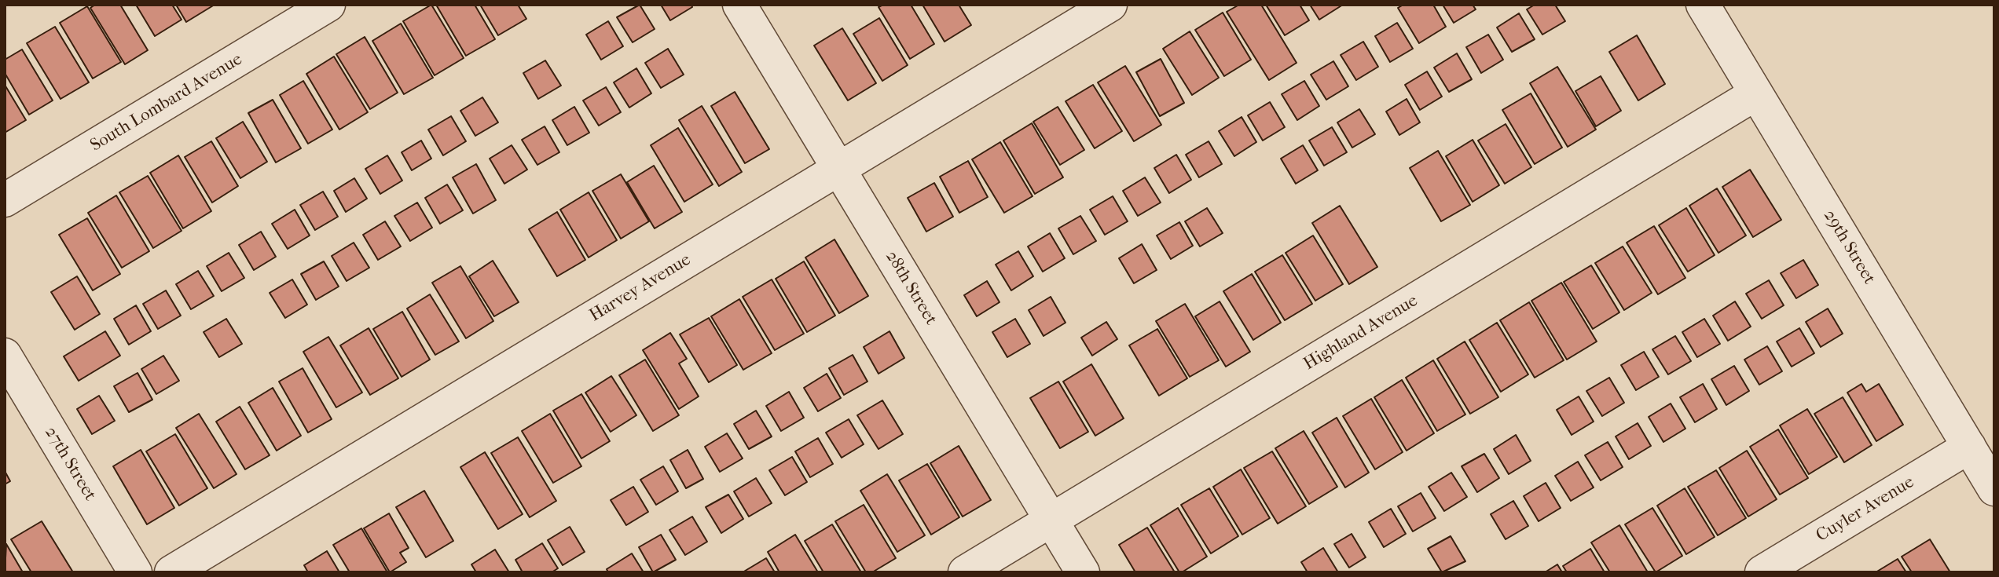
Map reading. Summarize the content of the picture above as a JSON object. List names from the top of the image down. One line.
{"streets":{"street":["South Lombard Avenue","29th Street","Harvey Avenue","28th Street","Highland Avenue","27th Street","Cuyler Avenue"]},"crossings":[["29th Street","Highland Avenue"],["29th Street","Cuyler Avenue"],["Harvey Avenue","28th Street"],["28th Street","Highland Avenue"]]}
